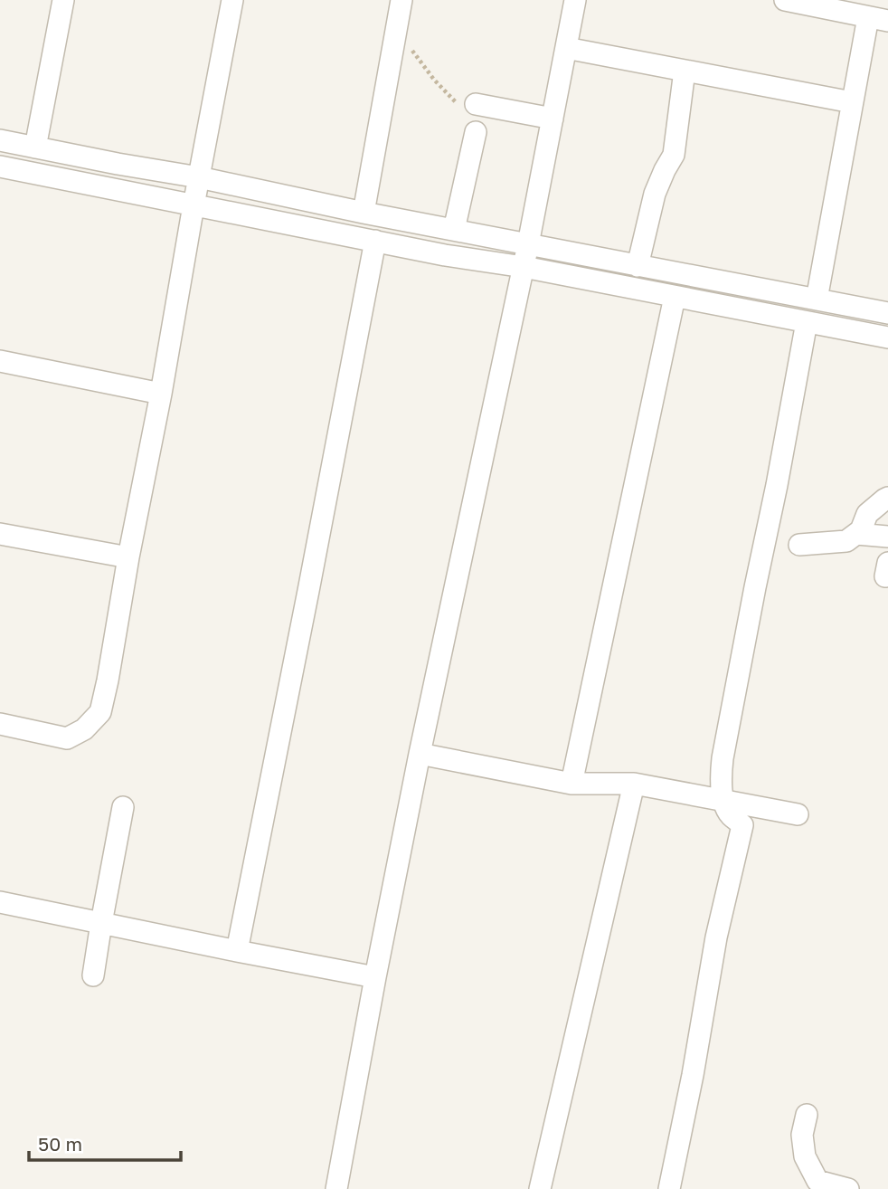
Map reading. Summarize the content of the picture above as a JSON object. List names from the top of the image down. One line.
{"scale_bar":"50 m"}
